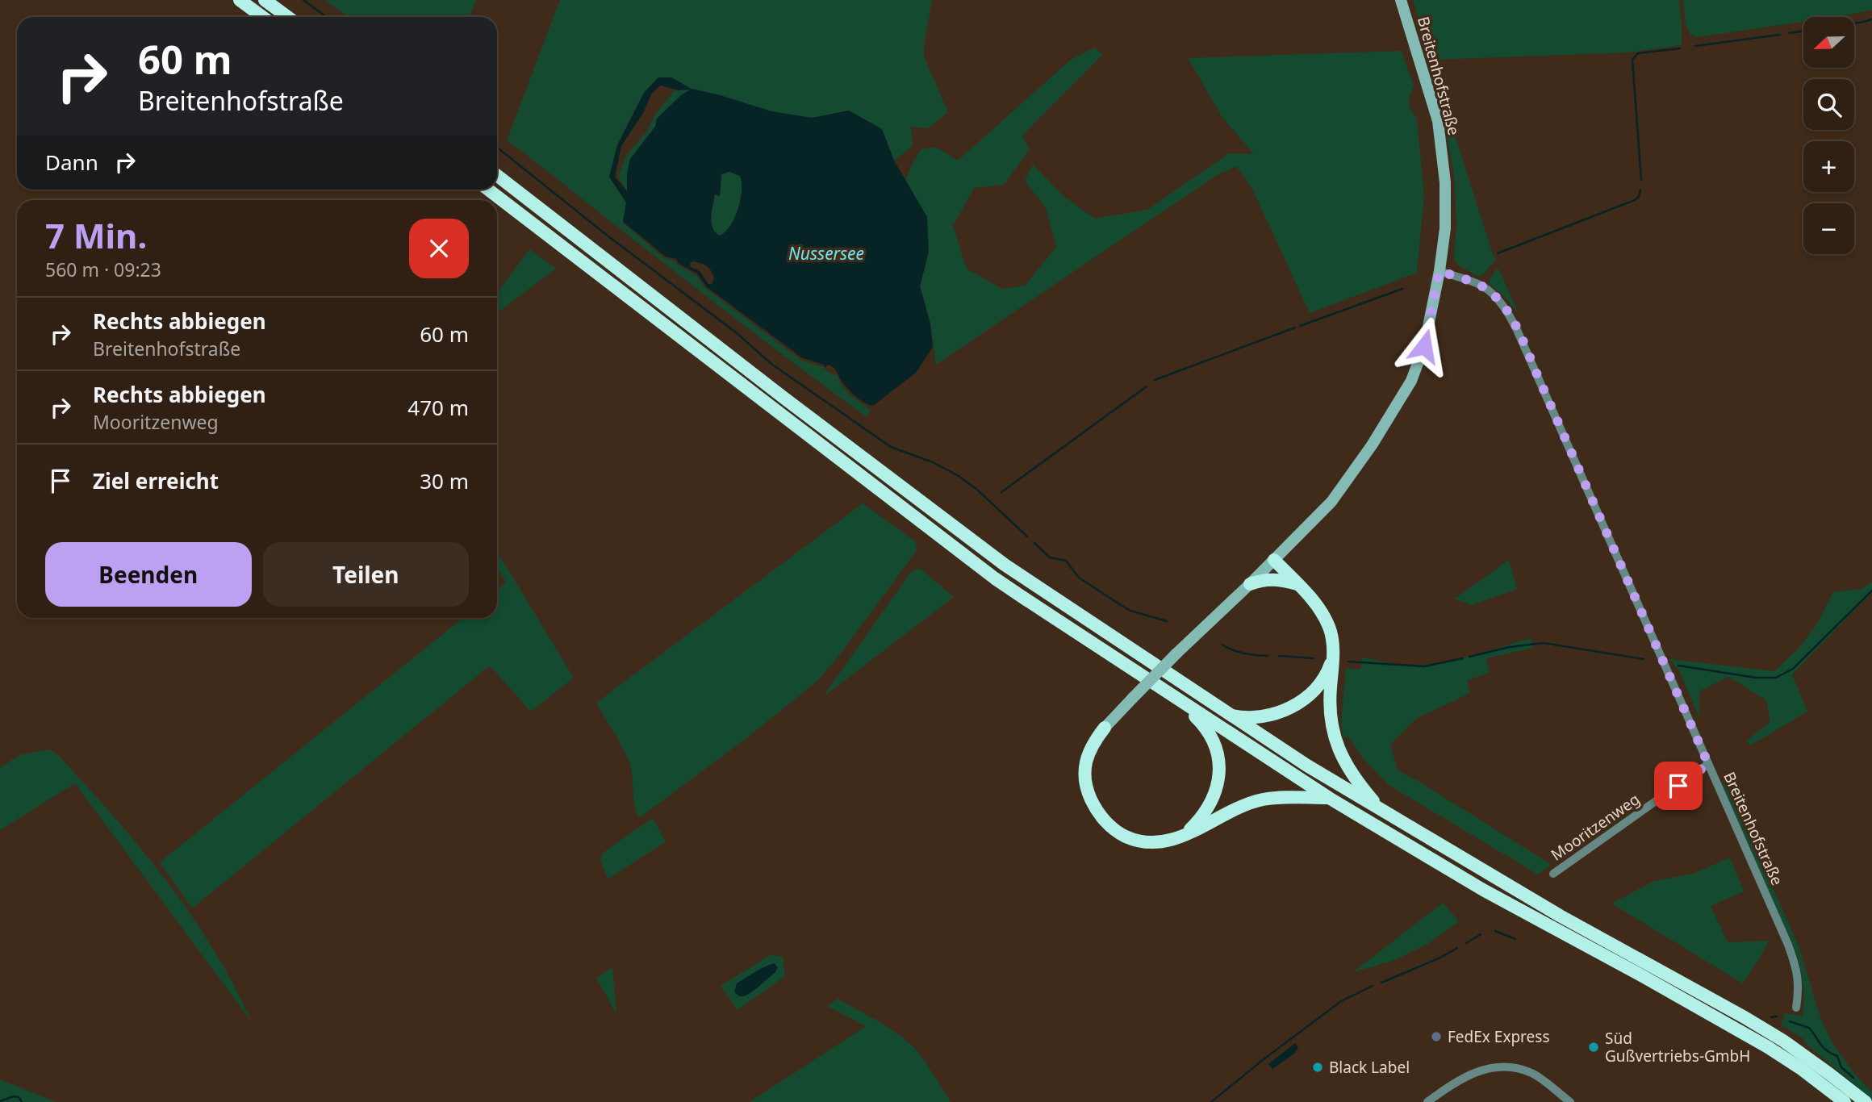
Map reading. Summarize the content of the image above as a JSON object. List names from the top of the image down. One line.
{"streets":{"main road":["Breitenhofstraße"],"street":["Mooritzenweg"]},"crossings":[["Breitenhofstraße","Mooritzenweg"]],"water":["Nussersee"],"places":["FedEx Express","Süd Gußvertriebs-GmbH","Black Label"],"north":"left","page":{"map_buttons":["+","−"],"turn":["60 m","Breitenhofstraße"],"then":"Dann","heading":["7 Min.","560 m · 09:23"],"list":[{"name":"Rechts abbiegen","note":"Breitenhofstraße","value":"60 m"},{"name":"Rechts abbiegen","note":"Mooritzenweg","value":"470 m"},{"name":"Ziel erreicht","value":"30 m"}],"buttons":["Beenden","Teilen"]}}
